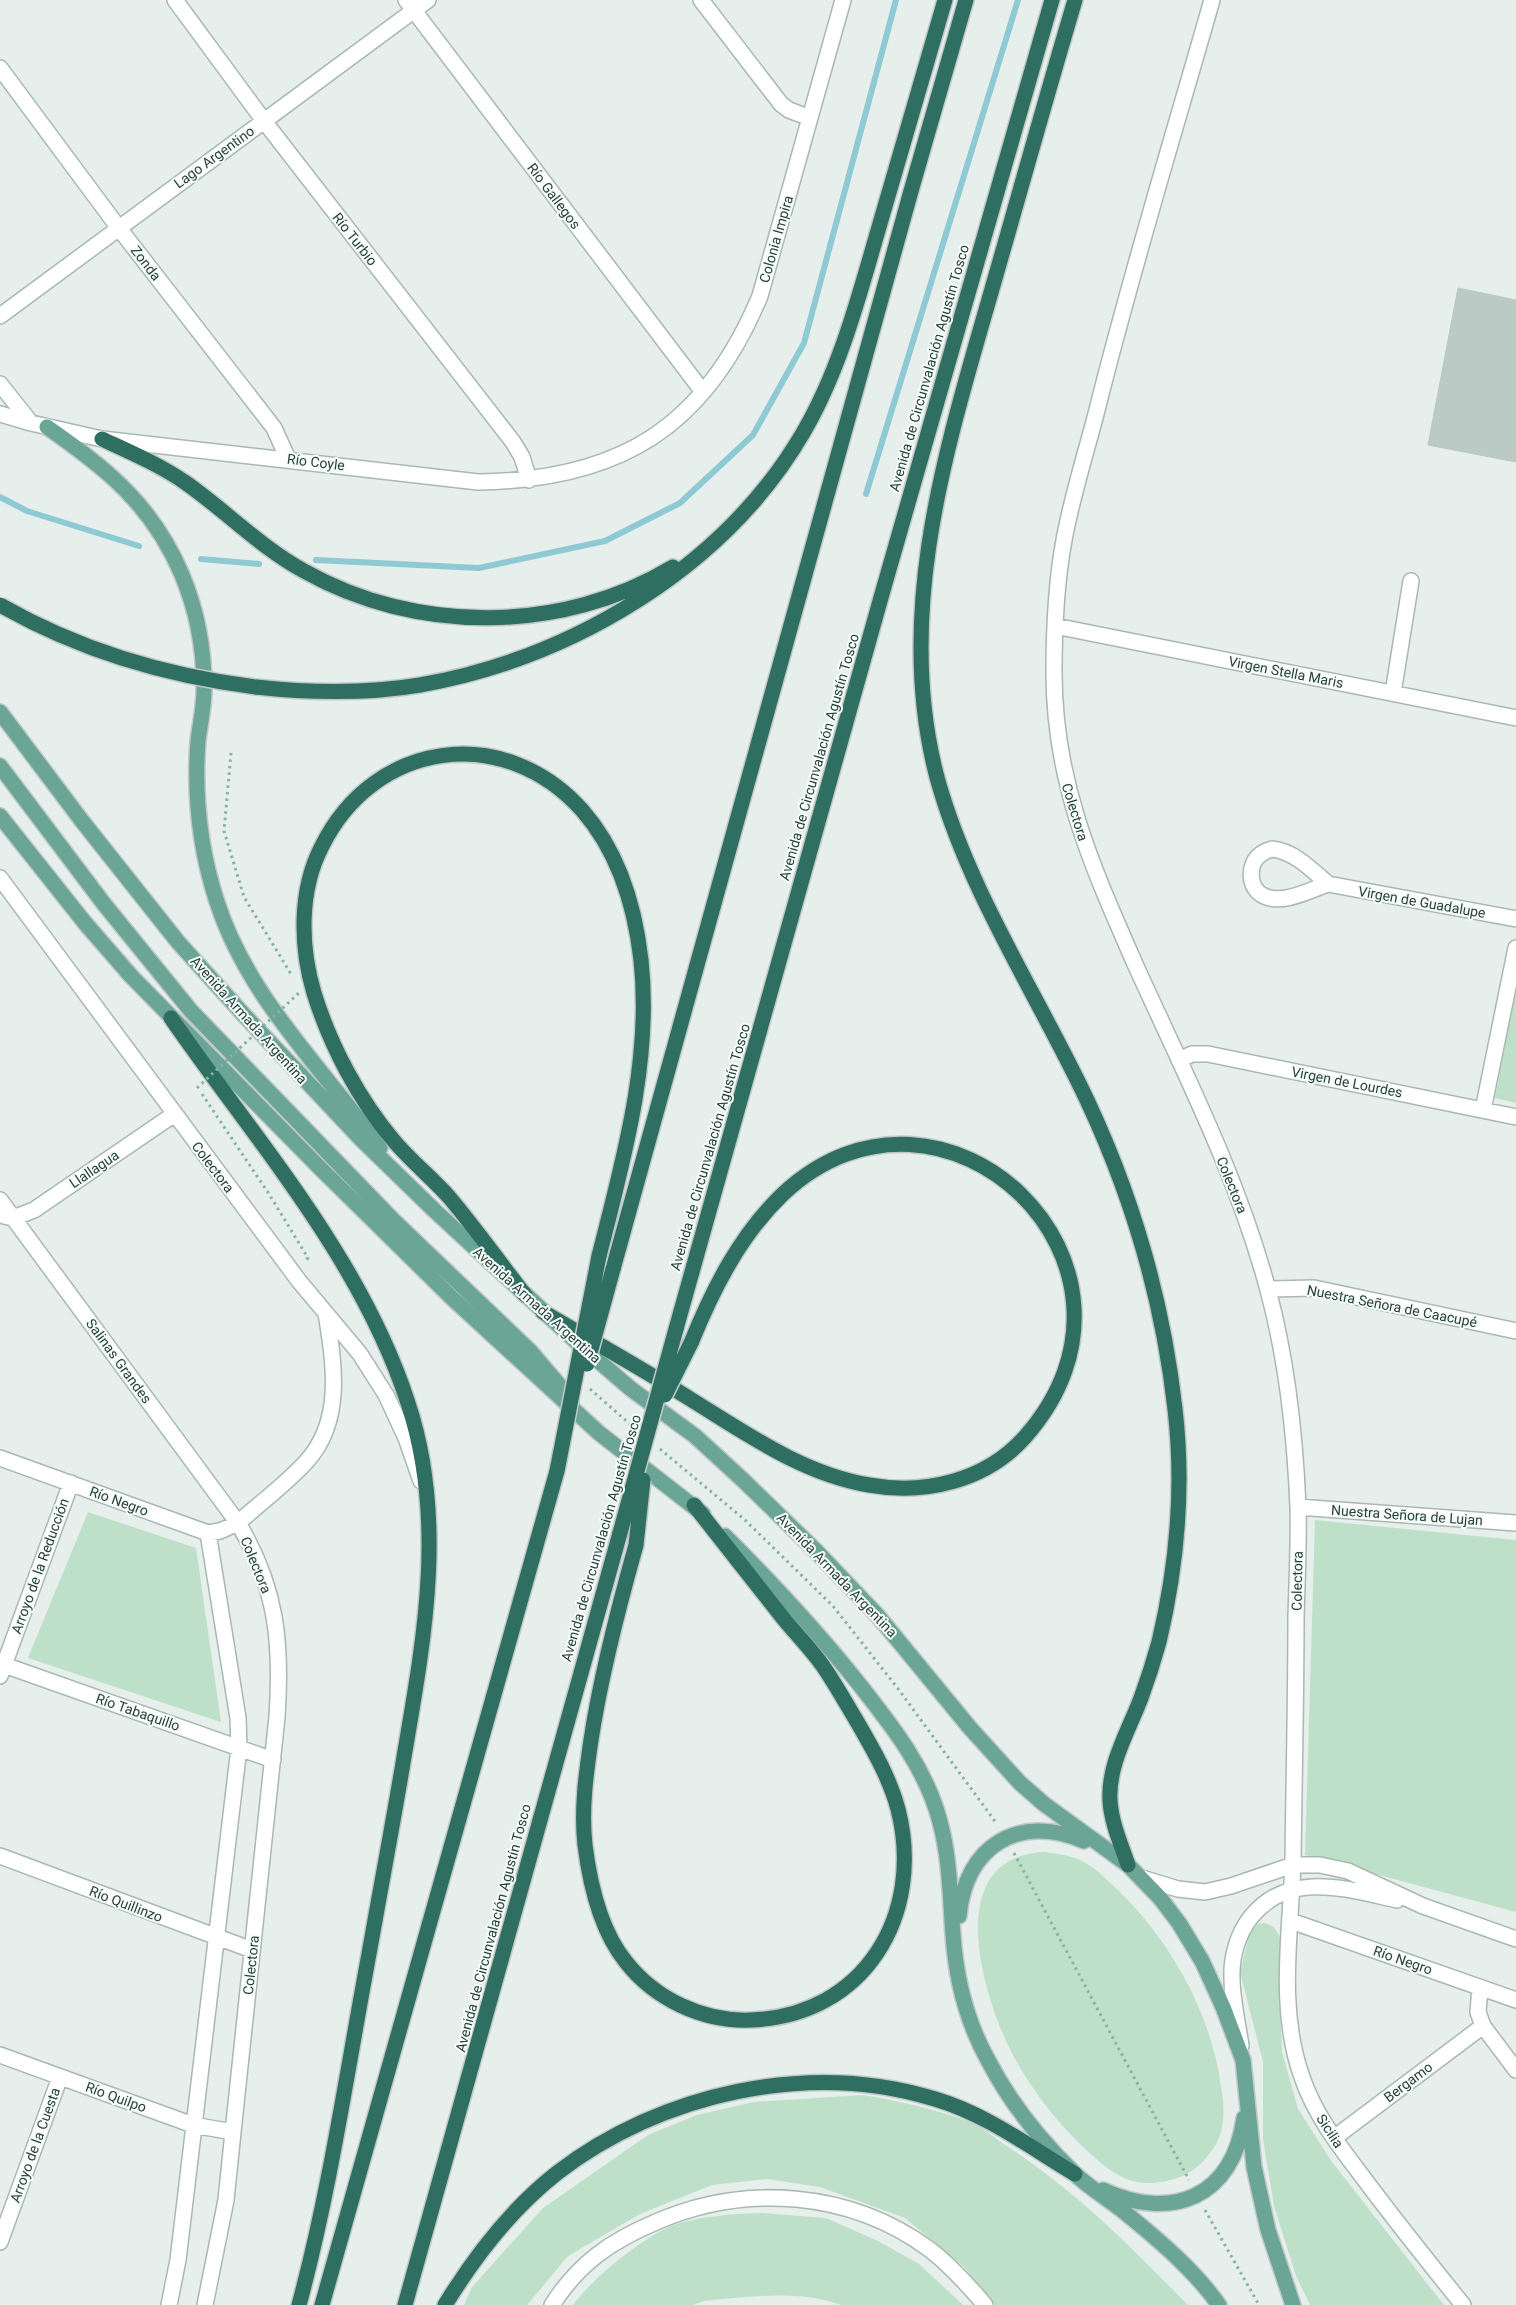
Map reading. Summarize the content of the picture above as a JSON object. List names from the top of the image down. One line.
{"streets":{"highway":["Avenida de Circunvalación Agustín Tosco"],"main road":["Avenida Armada Argentina"],"street":["Lago Argentino","Río Gallegos","Río Turbio","Colonia Impira","Zonda","Río Coyle","Virgen Stella Maris","Colectora","Virgen de Guadalupe","Virgen de Lourdes","Llallagua","Nuestra Señora de Caacupé","Salinas Grandes","Río Negro","Nuestra Señora de Lujan","Arroyo de la Reducción","Río Tabaquillo","Río Quillinzo","Bergamo","Río Quilpo","Sicilia","Arroyo de la Cuesta"]},"crossings":[["Lago Argentino","Río Gallegos"],["Lago Argentino","Río Turbio"],["Lago Argentino","Zonda"],["Río Gallegos","Colonia Impira"],["Río Turbio","Río Coyle"],["Colonia Impira","Río Coyle"],["Zonda","Río Coyle"],["Virgen Stella Maris","Colectora"],["Colectora","Virgen de Lourdes"],["Colectora","Llallagua"],["Colectora","Nuestra Señora de Caacupé"],["Colectora","Salinas Grandes"],["Colectora","Río Negro"],["Colectora","Nuestra Señora de Lujan"],["Colectora","Río Tabaquillo"],["Colectora","Río Quillinzo"],["Colectora","Río Quilpo"],["Colectora","Sicilia"],["Llallagua","Salinas Grandes"],["Río Negro","Arroyo de la Reducción"],["Río Negro","Sicilia"],["Arroyo de la Reducción","Río Tabaquillo"],["Bergamo","Sicilia"],["Río Quilpo","Arroyo de la Cuesta"]]}
